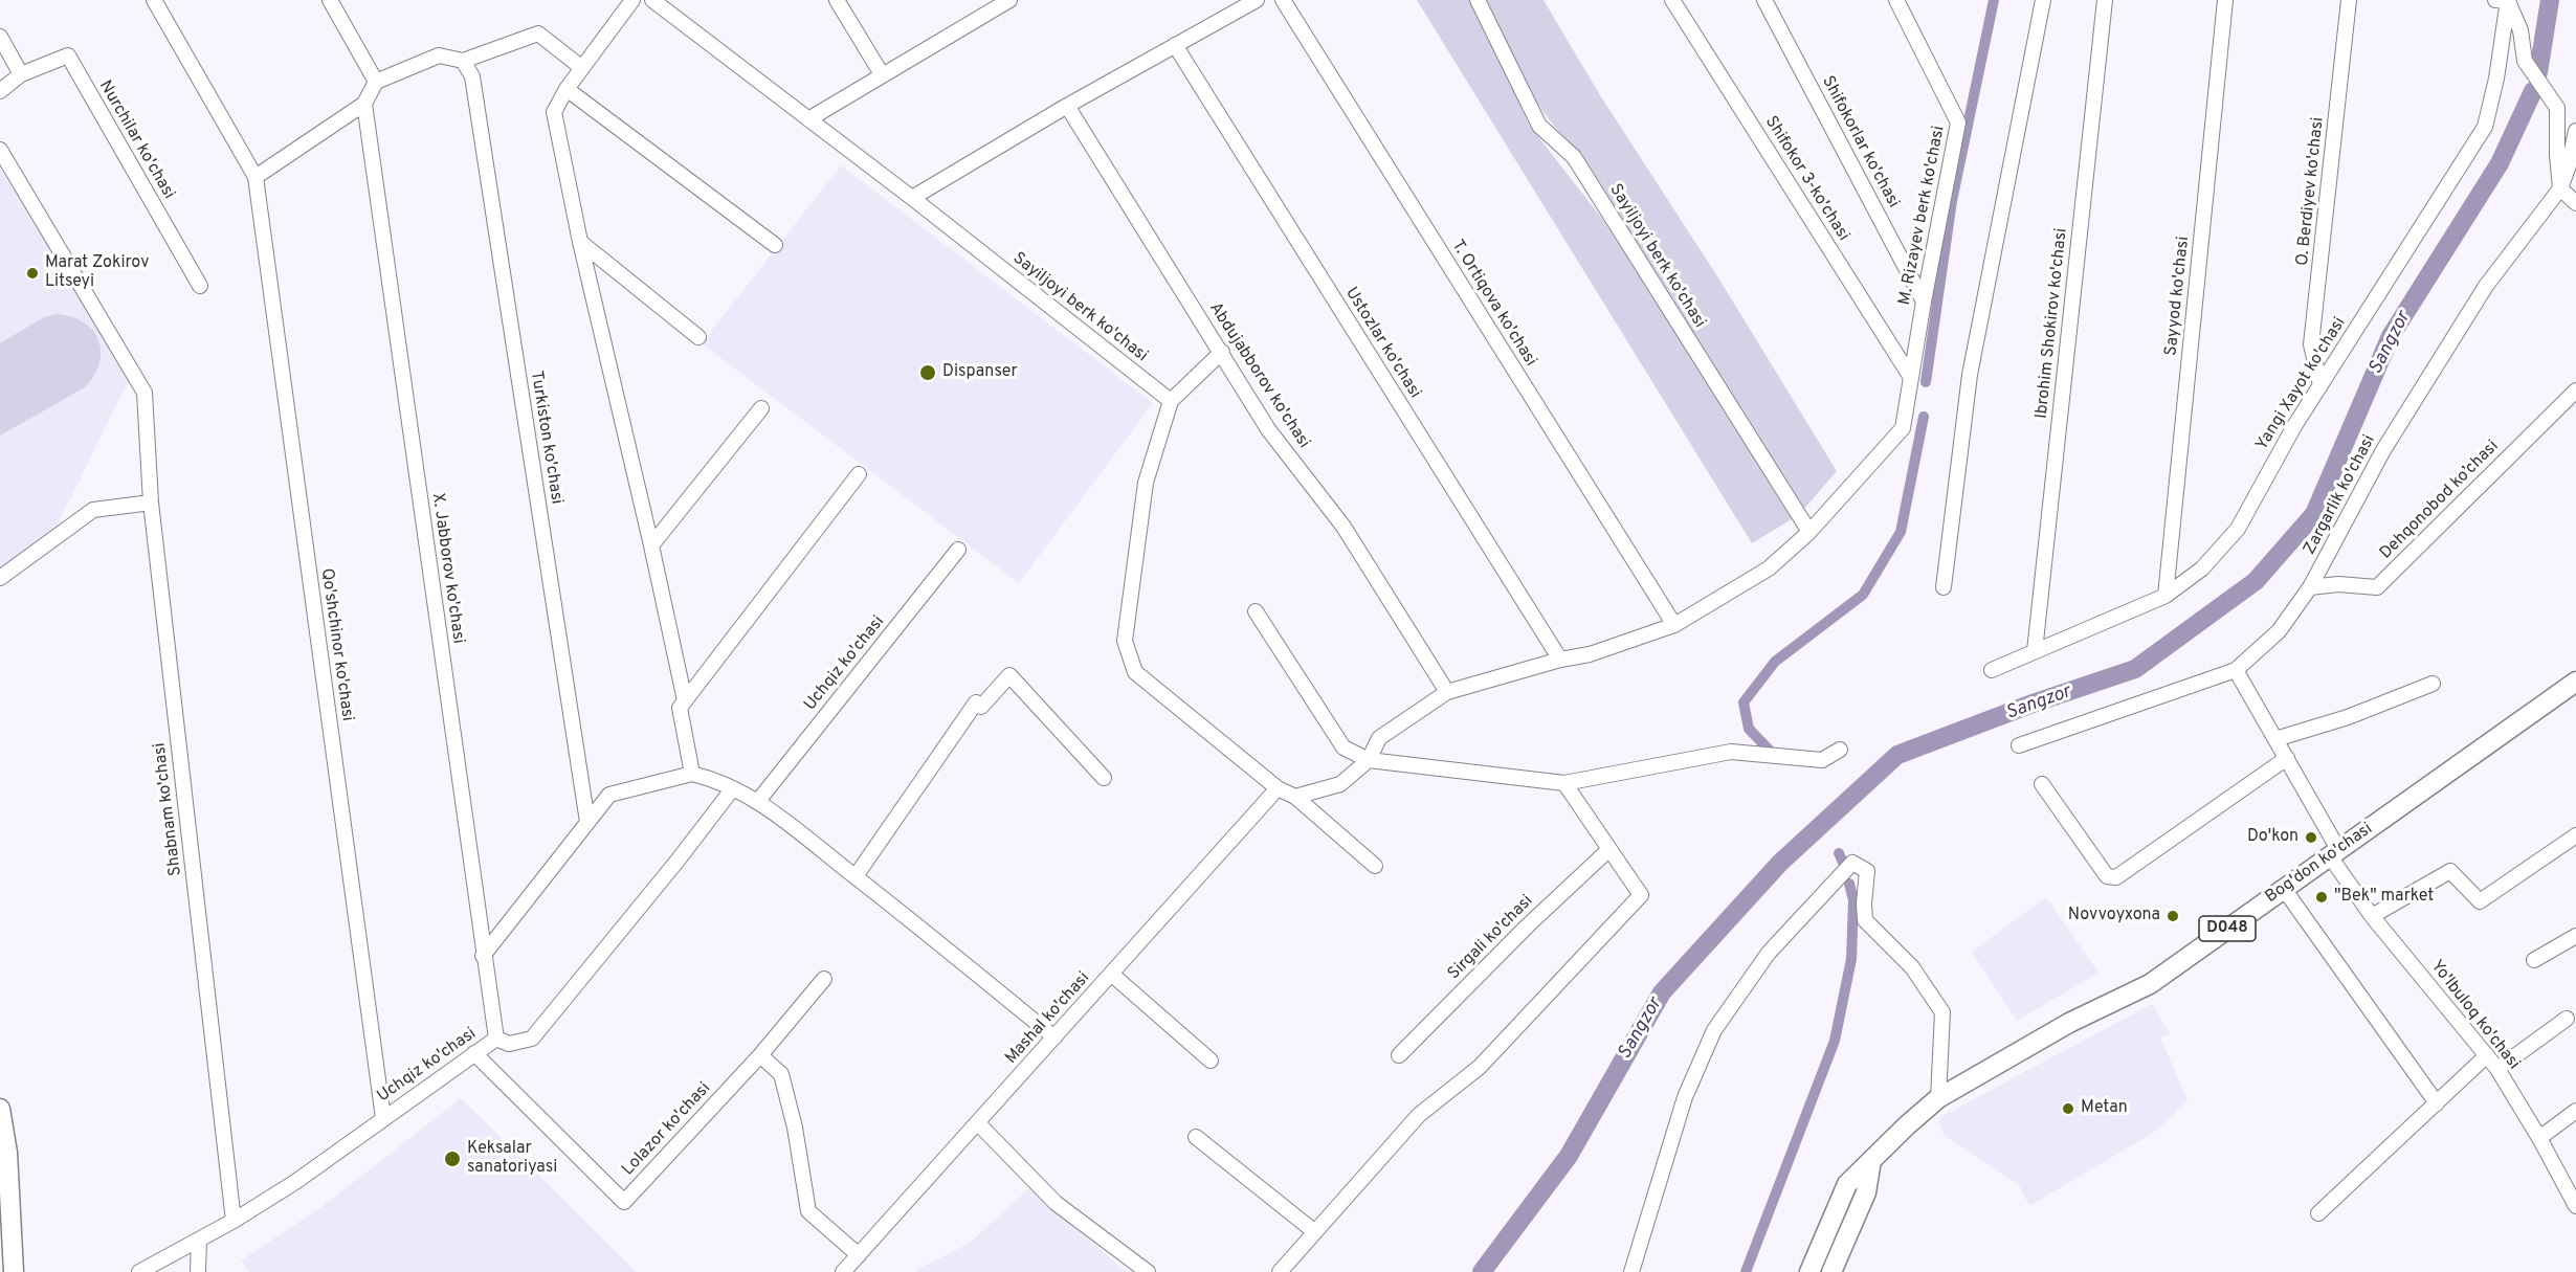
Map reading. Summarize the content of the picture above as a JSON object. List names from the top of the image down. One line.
{"streets":{"main road":["Bog'don ko'chasi","D048"],"street":["Nurchilar ko'chasi","Shifokorlar ko'chasi","Shifokor 3-ko'chasi","O. Berdiyev ko'chasi","M. Rizayev berk ko'chasi","Sayiljoyi berk ko'chasi","Sayyod ko'chasi","T. Ortiqova ko'chasi","Ibrohim Shokirov ko'chasi","Ustozlar ko'chasi","Abdujabborov ko'chasi","Yangi Xayot ko'chasi","Turkiston ko'chasi","Zargarlik ko'chasi","Dehqonobod ko’chasi","X. Jabborov ko'chasi","Qo'shchinor ko'chasi","Uchqiz ko'chasi","Shabnam ko'chasi","Sirgali ko'chasi","Yo'lbuloq ko'chasi","Mashal ko'chasi","Lolazor ko'chasi"]},"crossings":[["Shifokorlar ko'chasi","M. Rizayev berk ko'chasi"],["Shifokor 3-ko'chasi","M. Rizayev berk ko'chasi"],["O. Berdiyev ko'chasi","Yangi Xayot ko'chasi"],["M. Rizayev berk ko'chasi","Sayiljoyi berk ko'chasi"],["M. Rizayev berk ko'chasi","T. Ortiqova ko'chasi"],["M. Rizayev berk ko'chasi","Ustozlar ko'chasi"],["M. Rizayev berk ko'chasi","Abdujabborov ko'chasi"],["Sayyod ko'chasi","Yangi Xayot ko'chasi"],["Ibrohim Shokirov ko'chasi","Yangi Xayot ko'chasi"],["Zargarlik ko'chasi","Dehqonobod ko’chasi"],["Zargarlik ko'chasi","Yo'lbuloq ko'chasi"],["X. Jabborov ko'chasi","Uchqiz ko'chasi"],["Qo'shchinor ko'chasi","Uchqiz ko'chasi"],["Uchqiz ko'chasi","Shabnam ko'chasi"],["Uchqiz ko'chasi","Lolazor ko'chasi"],["Bog'don ko'chasi","D048"],["Bog'don ko'chasi","Yo'lbuloq ko'chasi"]],"water":["Sangzor"],"places":["Marat Zokirov Litseyi","Dispanser","Do'kon","\"Bek\" market","Novvoyxona","Metan","Keksalar sanatoriyasi"]}
